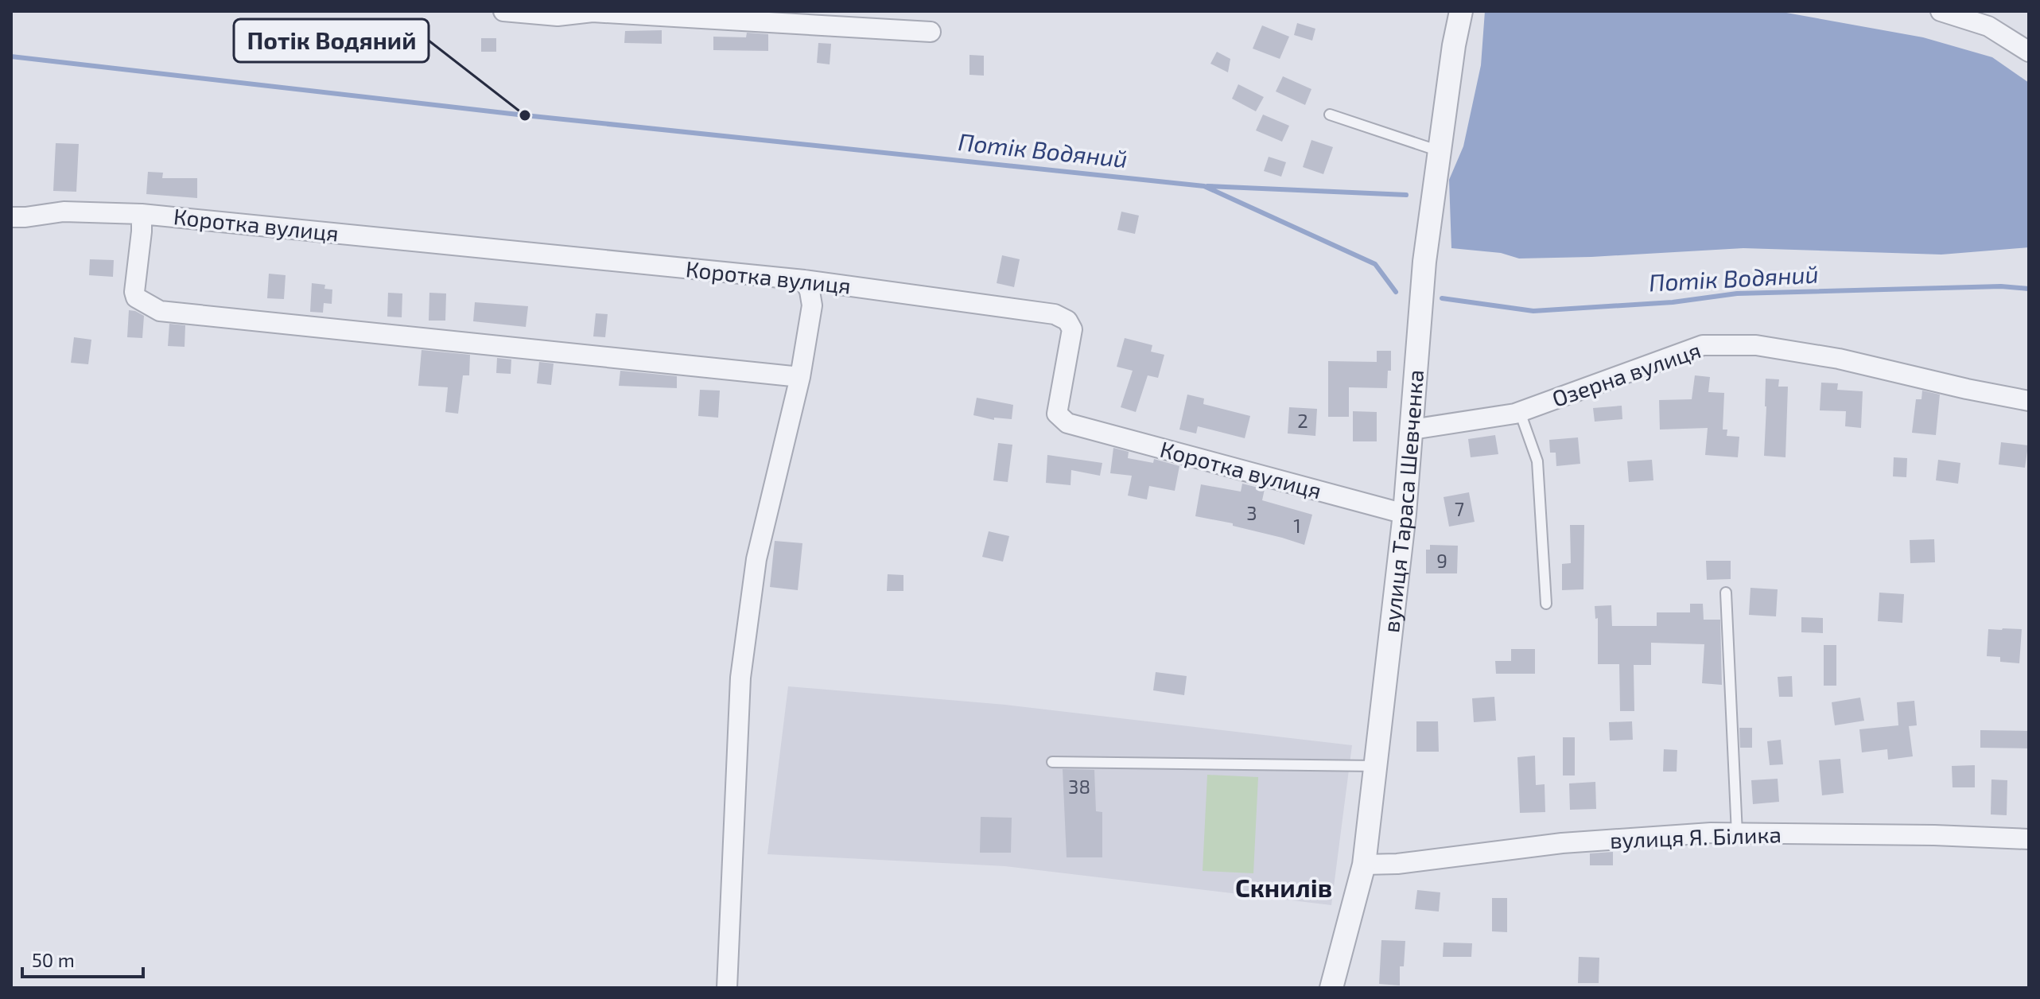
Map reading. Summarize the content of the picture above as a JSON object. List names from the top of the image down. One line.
{"streets":{"street":["Коротка вулиця","Озерна вулиця","вулиця Тараса Шевченка","вулиця Я. Білика"]},"crossings":[["Коротка вулиця","вулиця Тараса Шевченка"],["Озерна вулиця","вулиця Тараса Шевченка"],["вулиця Тараса Шевченка","вулиця Я. Білика"]],"districts":["Скнилів"],"water":["Потік Водяний"],"places":["Потік Водяний"],"house_numbers":["2","7","3","1","9","38"],"scale_bar":"50 m"}
